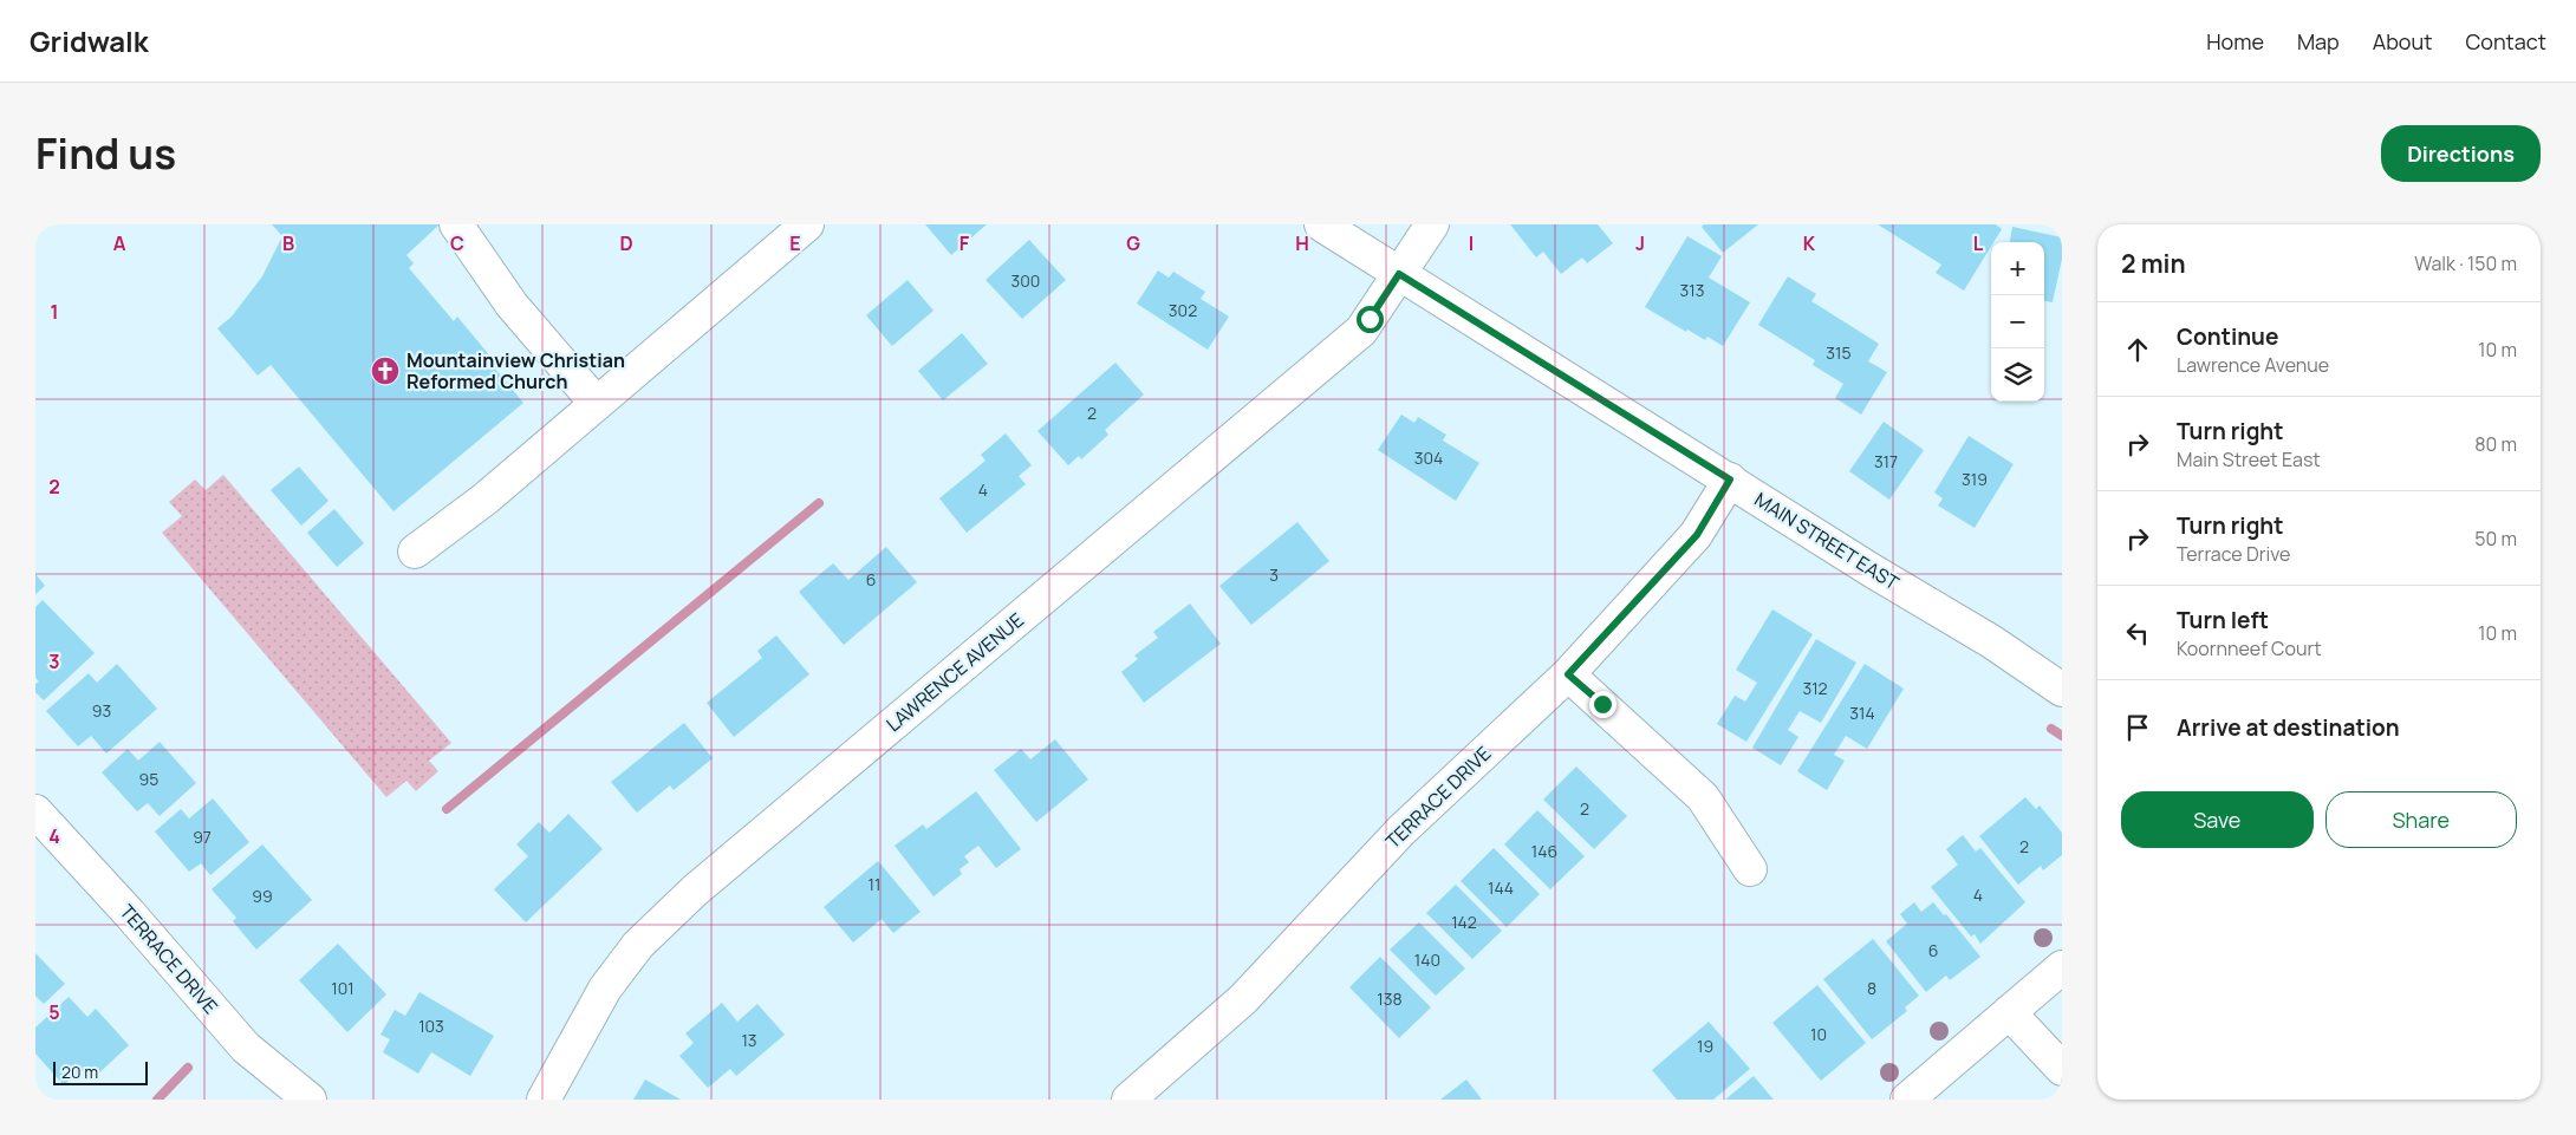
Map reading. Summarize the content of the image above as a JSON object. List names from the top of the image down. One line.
{"streets":{"street":["MAIN STREET EAST","LAWRENCE AVENUE","TERRACE DRIVE"]},"crossings":[["MAIN STREET EAST","LAWRENCE AVENUE"],["MAIN STREET EAST","TERRACE DRIVE"]],"places":{"church":["Mountainview Christian Reformed Church"]},"house_numbers":["300","313","302","315","2","304","317","319","4","3","6","312","93","314","95","2","97","2","146","11","144","4","99","142","6","140","101","8","138","103","10","13","19"],"scale_bar":"20 m","page":{"header":"Gridwalk","nav":["Home","Map","About","Contact"],"title":"Find us","buttons":["Directions",["Save","Share"]],"heading":["2 min","Walk · 150 m"],"map_buttons":["+","−"],"list":[["Continue","Lawrence Avenue","10 m"],["Turn right","Main Street East","80 m"],["Turn right","Terrace Drive","50 m"],["Turn left","Koornneef Court","10 m"],"Arrive at destination"],"scale":"20 m"},"grid":{"columns":["A","B","C","D","E","F","G","H","I","J","K","L"],"rows":["1","2","3","4","5"]}}
